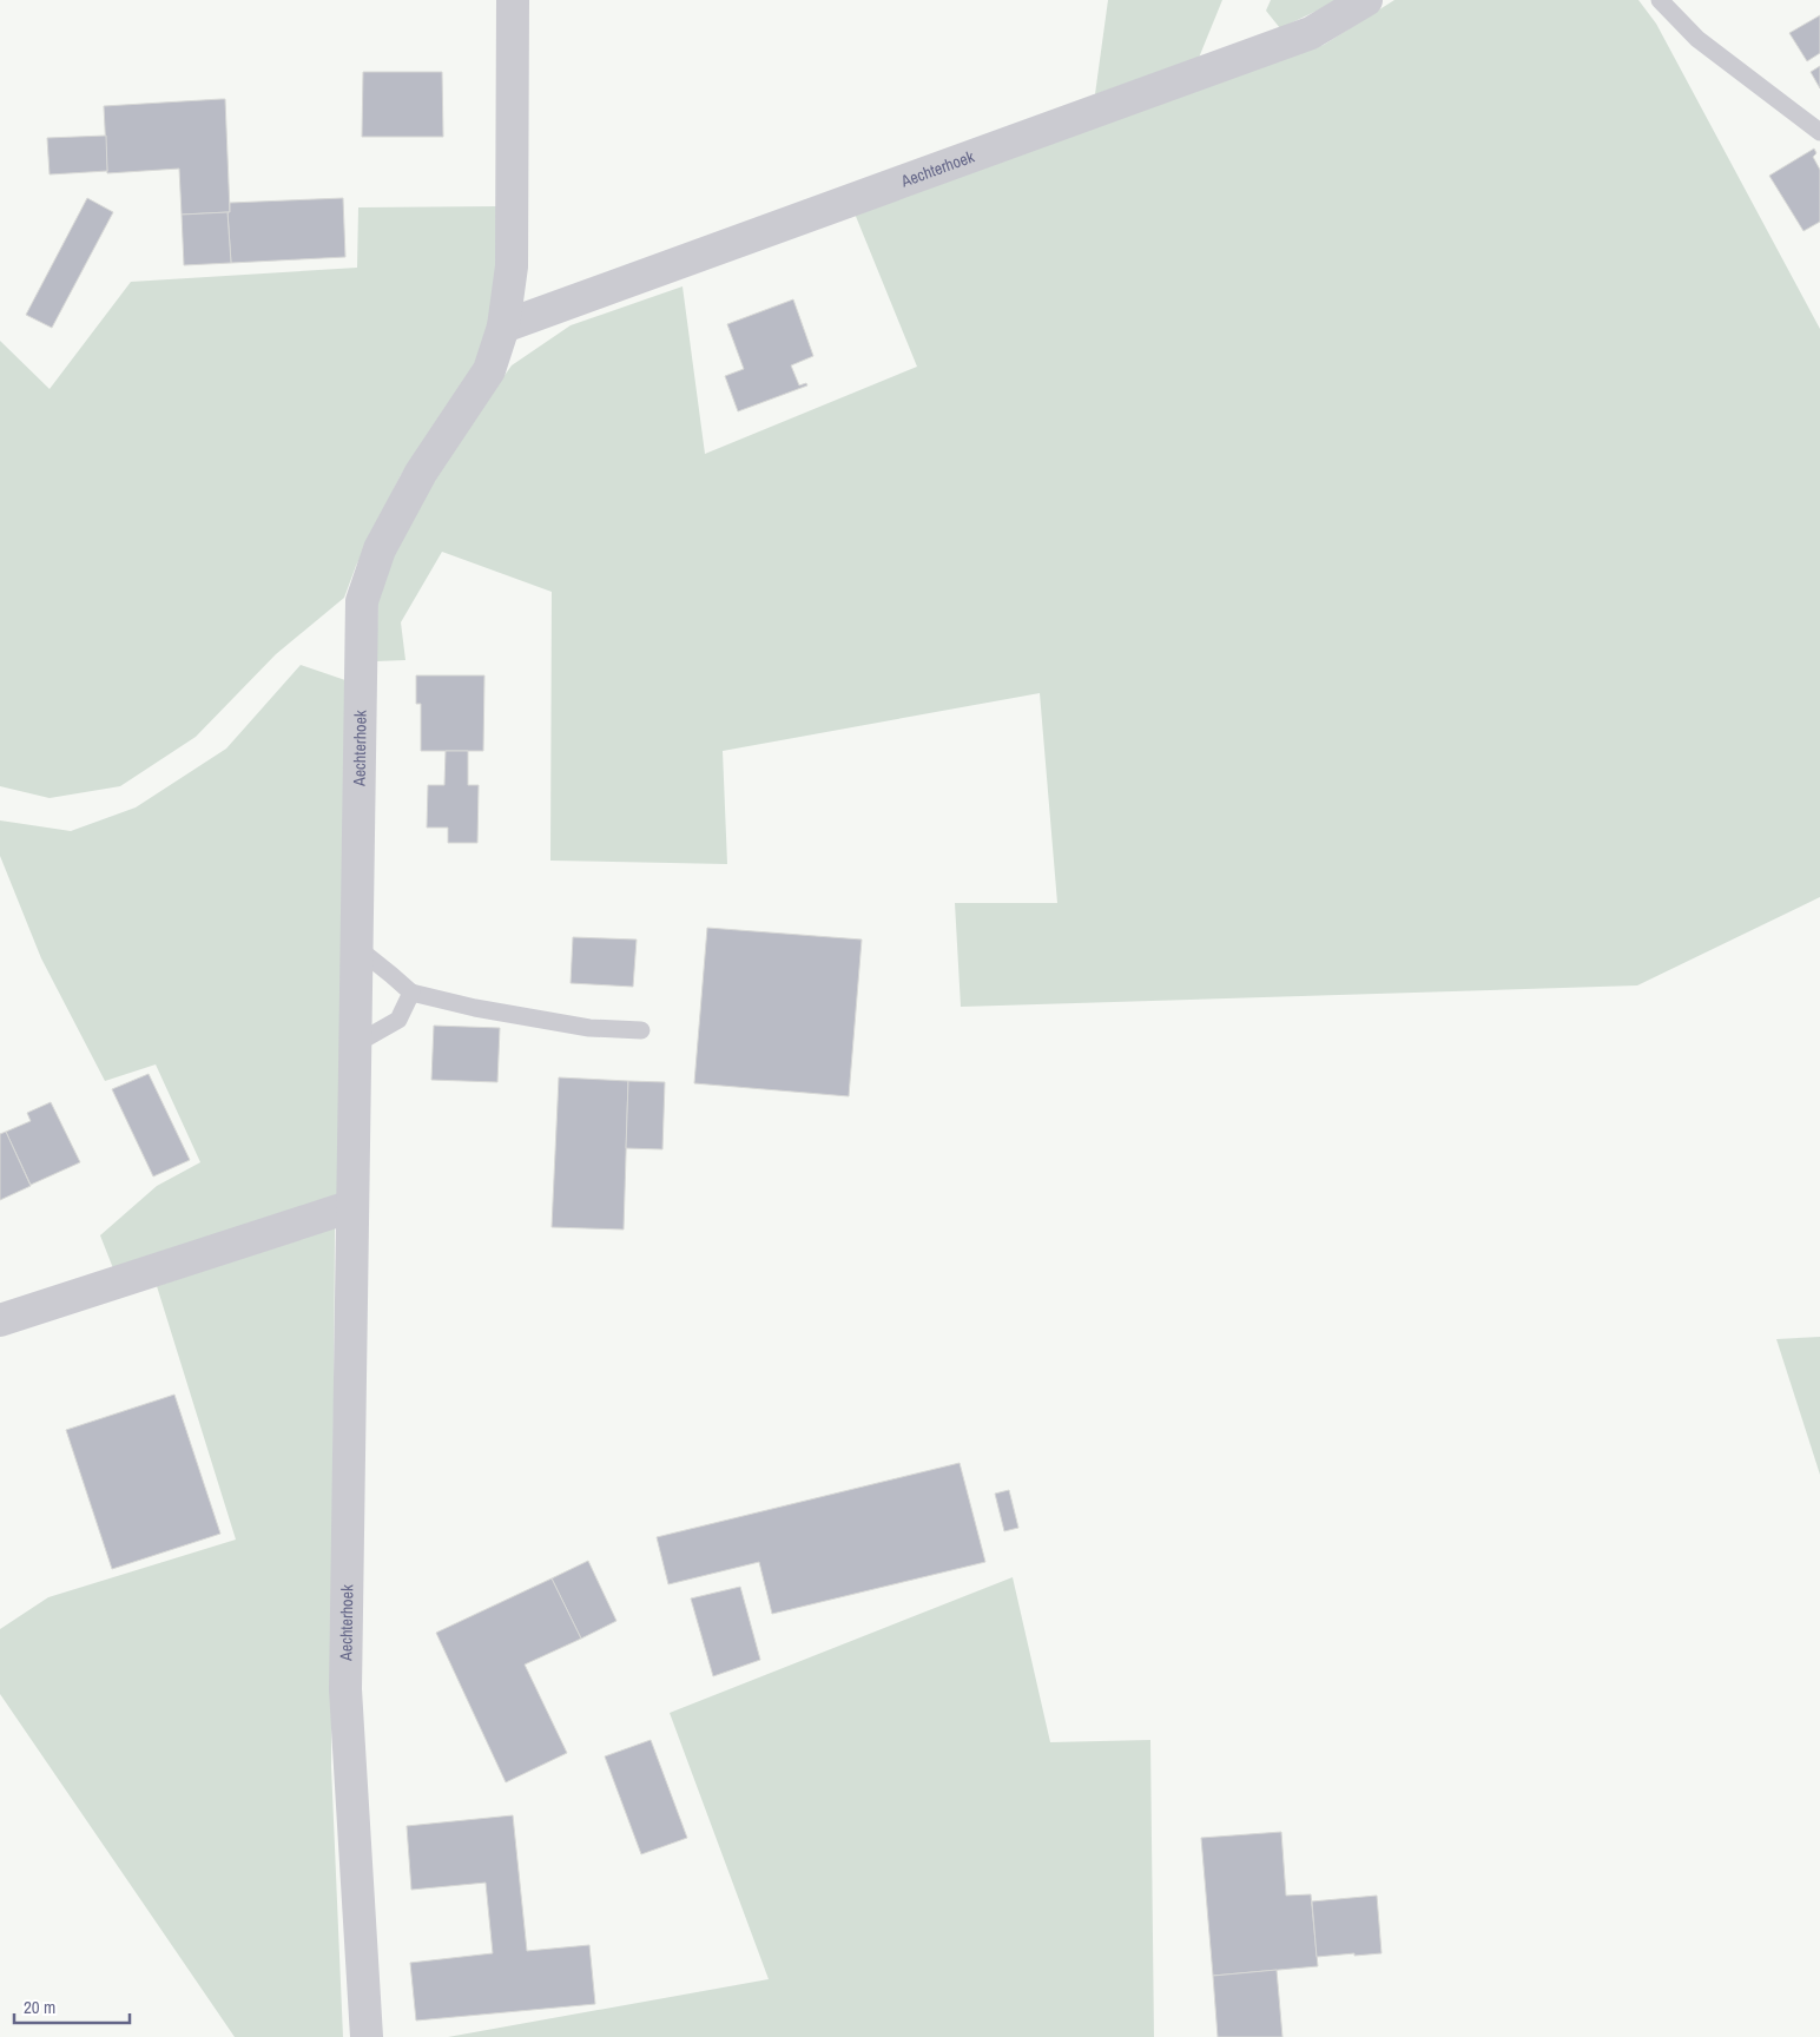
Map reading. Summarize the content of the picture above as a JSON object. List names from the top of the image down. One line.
{"streets":{"street":["Aechterhoek"]},"scale_bar":"20 m"}
